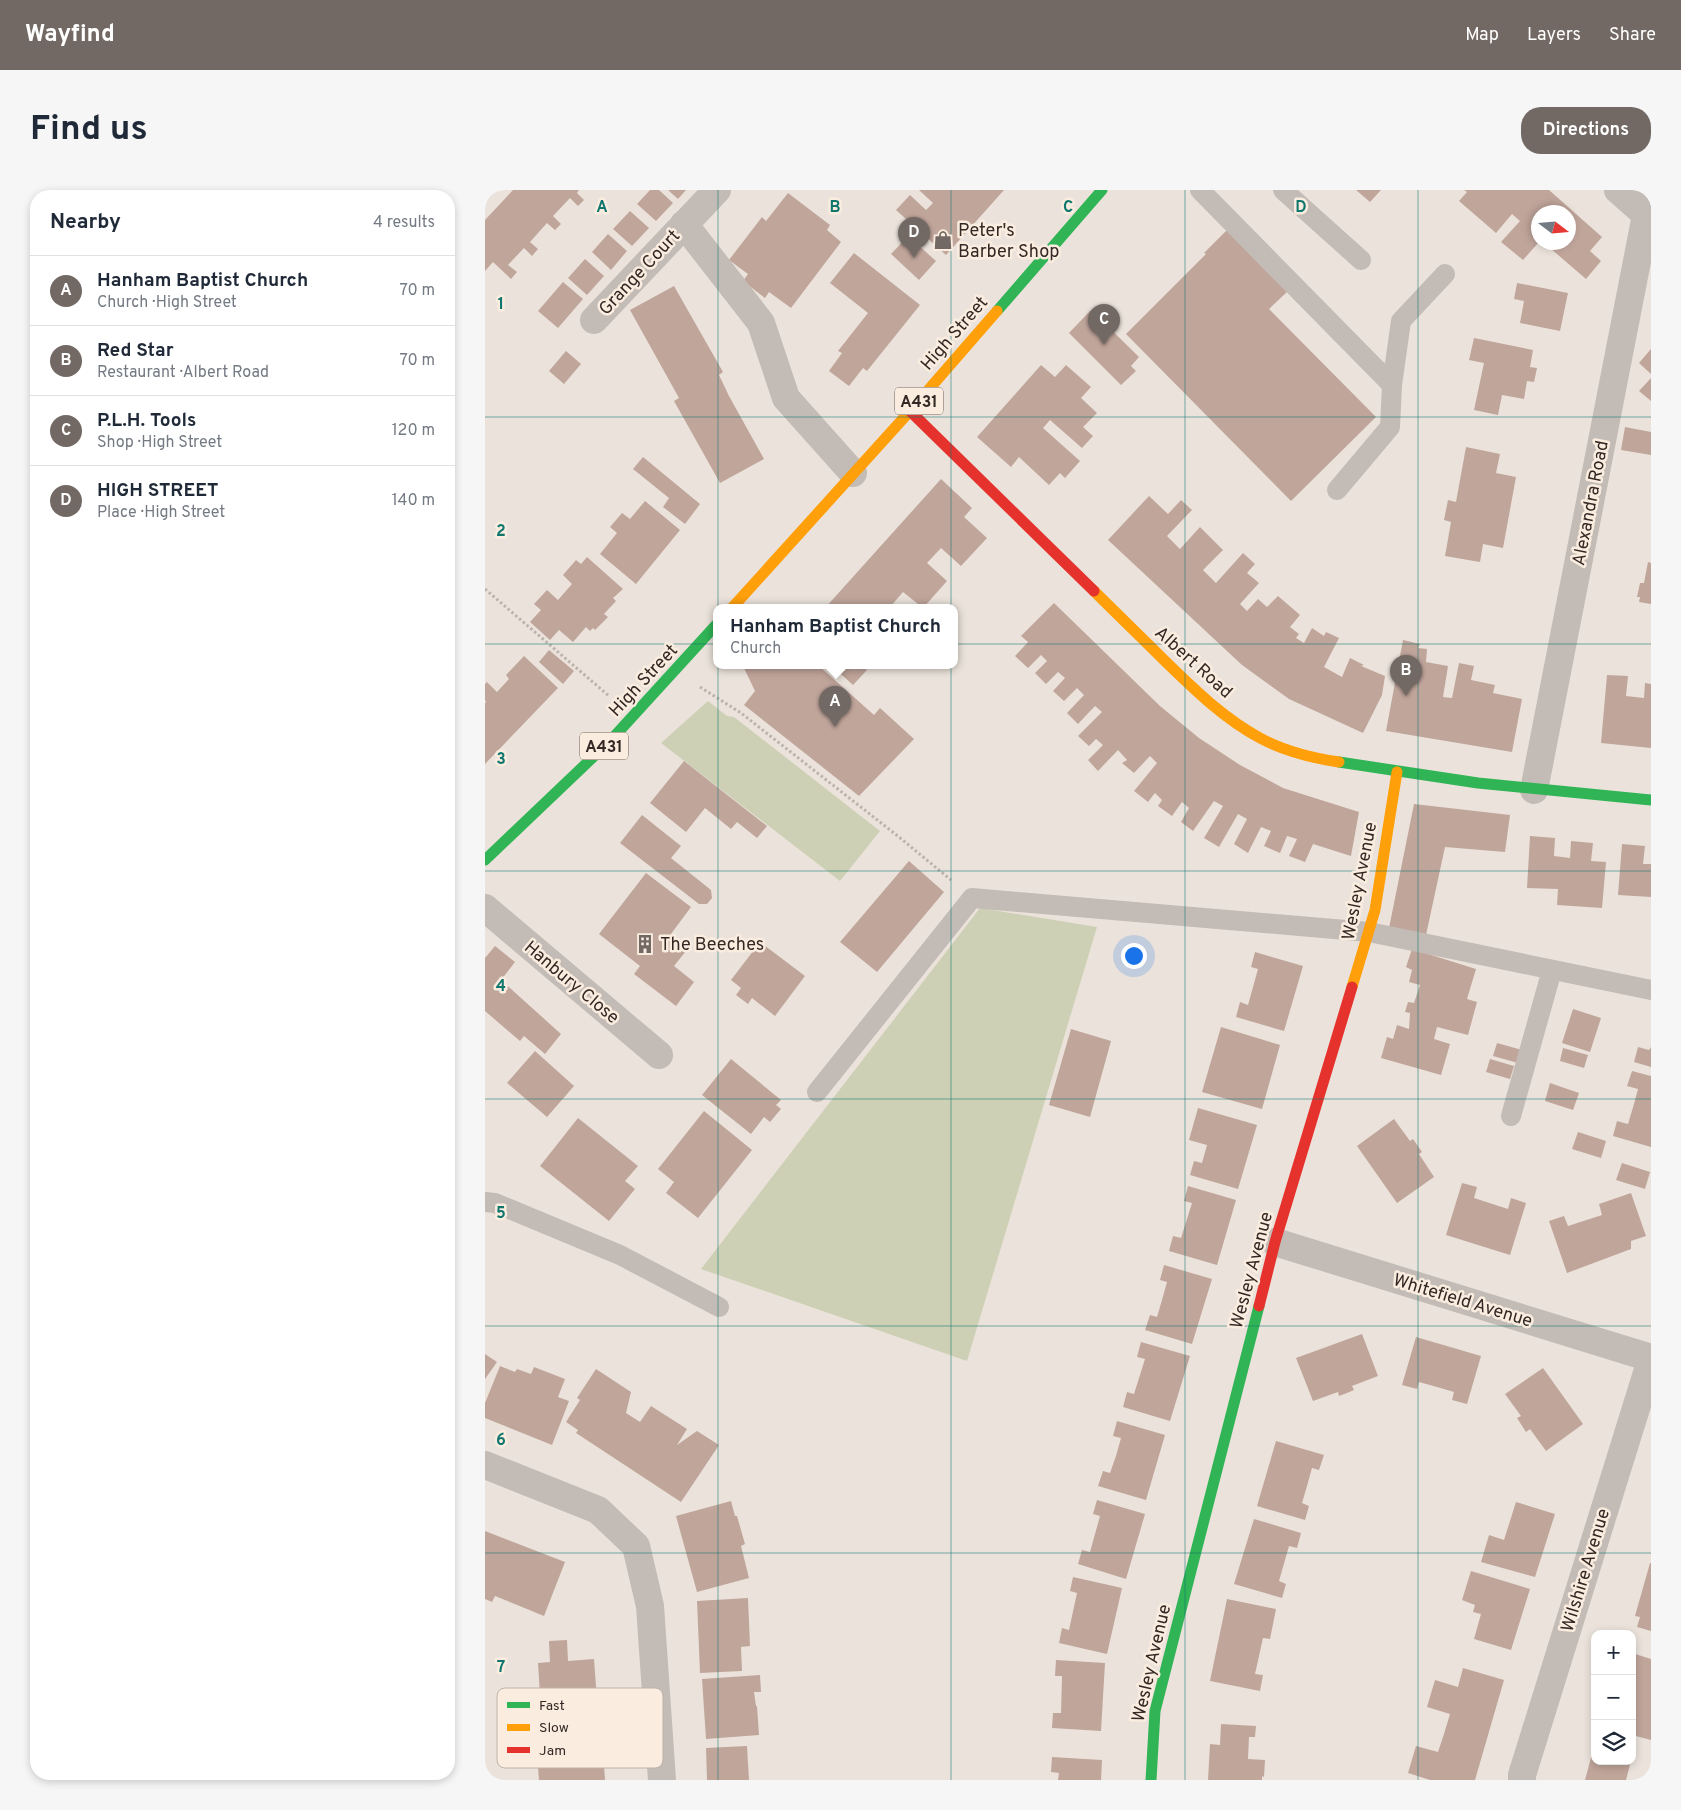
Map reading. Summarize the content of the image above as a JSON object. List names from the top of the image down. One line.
{"streets":{"street":["Grange Court","High Street","A431","Alexandra Road","Albert Road","Wesley Avenue","Hanbury Close","Whitefield Avenue","Wilshire Avenue"]},"crossings":[["Grange Court","High Street"],["High Street","Albert Road"],["Alexandra Road","Albert Road"],["Albert Road","Wesley Avenue"],["Wesley Avenue","Whitefield Avenue"],["Whitefield Avenue","Wilshire Avenue"]],"places":{"shop":["Peter's Barber Shop"],"building":["The Beeches"]},"legend":["Fast","Slow","Jam"],"north":"right","page":{"header":"Wayfind","nav":["Map","Layers","Share"],"buttons":"Directions","title":"Find us","heading":["Nearby","4 results"],"pins":["D","C","B","A"],"list":[{"mark":"A","name":"Hanham Baptist Church","note":"Church · High Street","value":"70 m"},{"mark":"B","name":"Red Star","note":"Restaurant · Albert Road","value":"70 m"},{"mark":"C","name":"P.L.H. Tools","note":"Shop · High Street","value":"120 m"},{"mark":"D","name":"HIGH STREET","note":"Place · High Street","value":"140 m"}],"popup":["Hanham Baptist Church","Church"],"map_buttons":["+","−"]},"grid":{"columns":["A","B","C","D"],"rows":["1","2","3","4","5","6","7"]}}
